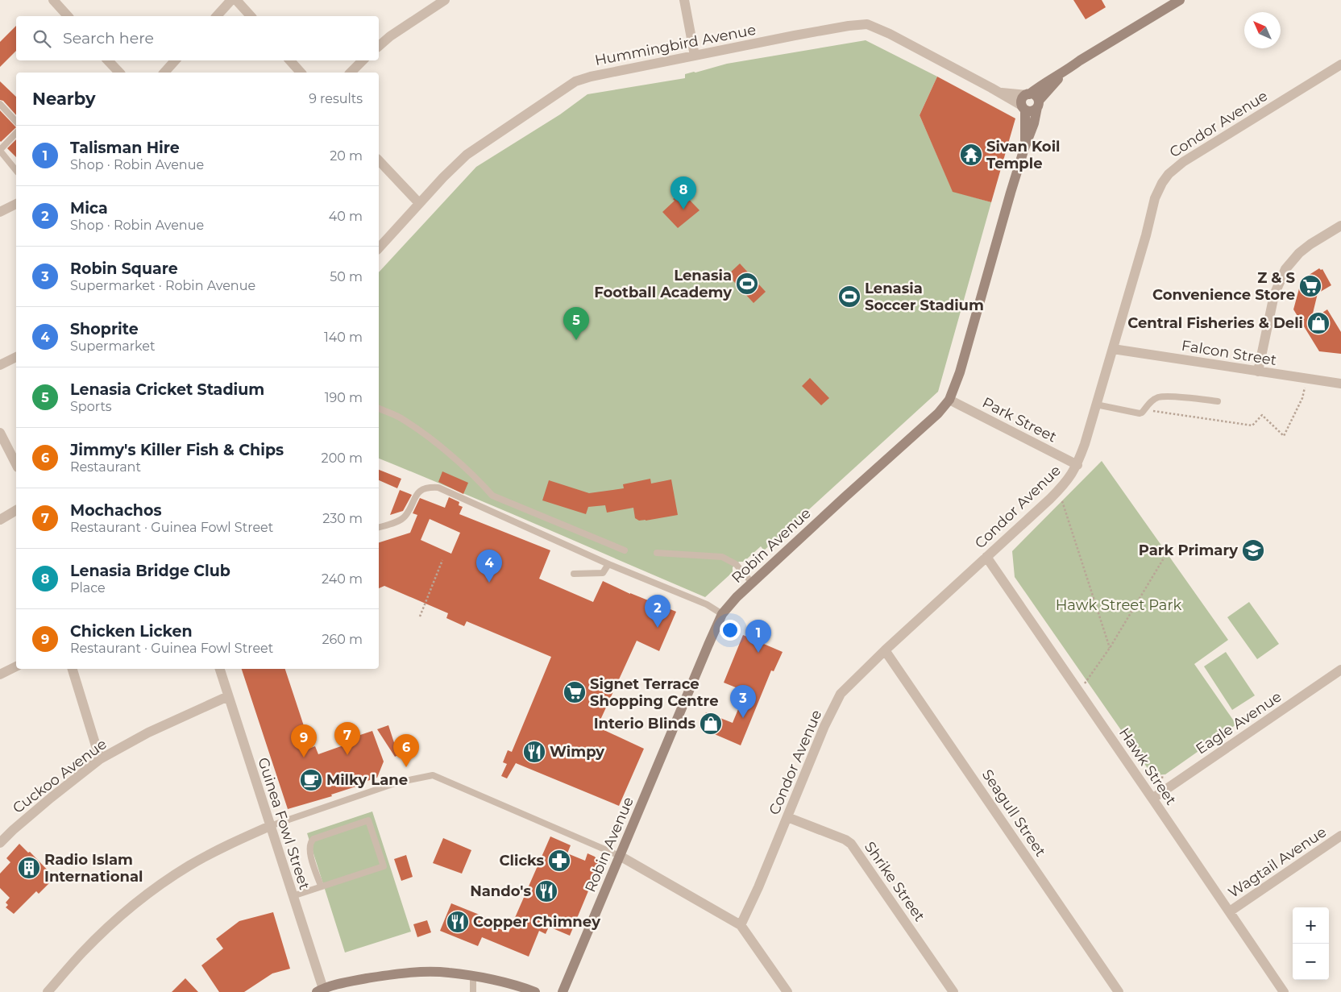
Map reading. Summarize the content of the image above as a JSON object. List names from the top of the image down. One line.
{"streets":{"street":["Hummingbird Avenue","Condor Avenue","Falcon Street","Park Street","Robin Avenue","Eagle Avenue","Hawk Street","Cuckoo Avenue","Seagull Street","Guinea Fowl Street","Wagtail Avenue","Shrike Street"]},"crossings":[["Hummingbird Avenue","Robin Avenue"],["Condor Avenue","Falcon Street"],["Condor Avenue","Park Street"],["Condor Avenue","Hawk Street"],["Condor Avenue","Seagull Street"],["Condor Avenue","Shrike Street"],["Park Street","Robin Avenue"],["Eagle Avenue","Hawk Street"],["Hawk Street","Wagtail Avenue"],["Cuckoo Avenue","Guinea Fowl Street"]],"parks":["Hawk Street Park"],"places":{"temple":["Sivan Koil Temple"],"sports":["Lenasia Football Academy","Lenasia Soccer Stadium"],"supermarket":["Z & S Convenience Store","Signet Terrace Shopping Centre"],"shop":["Central Fisheries & Deli","Interio Blinds"],"school or university":["Park Primary"],"restaurant":["Wimpy","Nando's","Copper Chimney"],"cafe":["Milky Lane"],"pharmacy":["Clicks"],"building":["Radio Islam International"]},"north":"top left","page":{"search":"Search here","heading":["Nearby","9 results"],"list":[{"mark":"1","name":"Talisman Hire","note":"Shop · Robin Avenue","value":"20 m"},{"mark":"2","name":"Mica","note":"Shop · Robin Avenue","value":"40 m"},{"mark":"3","name":"Robin Square","note":"Supermarket · Robin Avenue","value":"50 m"},{"mark":"4","name":"Shoprite","note":"Supermarket","value":"140 m"},{"mark":"5","name":"Lenasia Cricket Stadium","note":"Sports","value":"190 m"},{"mark":"6","name":"Jimmy's Killer Fish & Chips","note":"Restaurant","value":"200 m"},{"mark":"7","name":"Mochachos","note":"Restaurant · Guinea Fowl Street","value":"230 m"},{"mark":"8","name":"Lenasia Bridge Club","note":"Place","value":"240 m"},{"mark":"9","name":"Chicken Licken","note":"Restaurant · Guinea Fowl Street","value":"260 m"}],"pins":["8","5","4","2","1","3","7","9","6"],"map_buttons":["+","−"]}}
